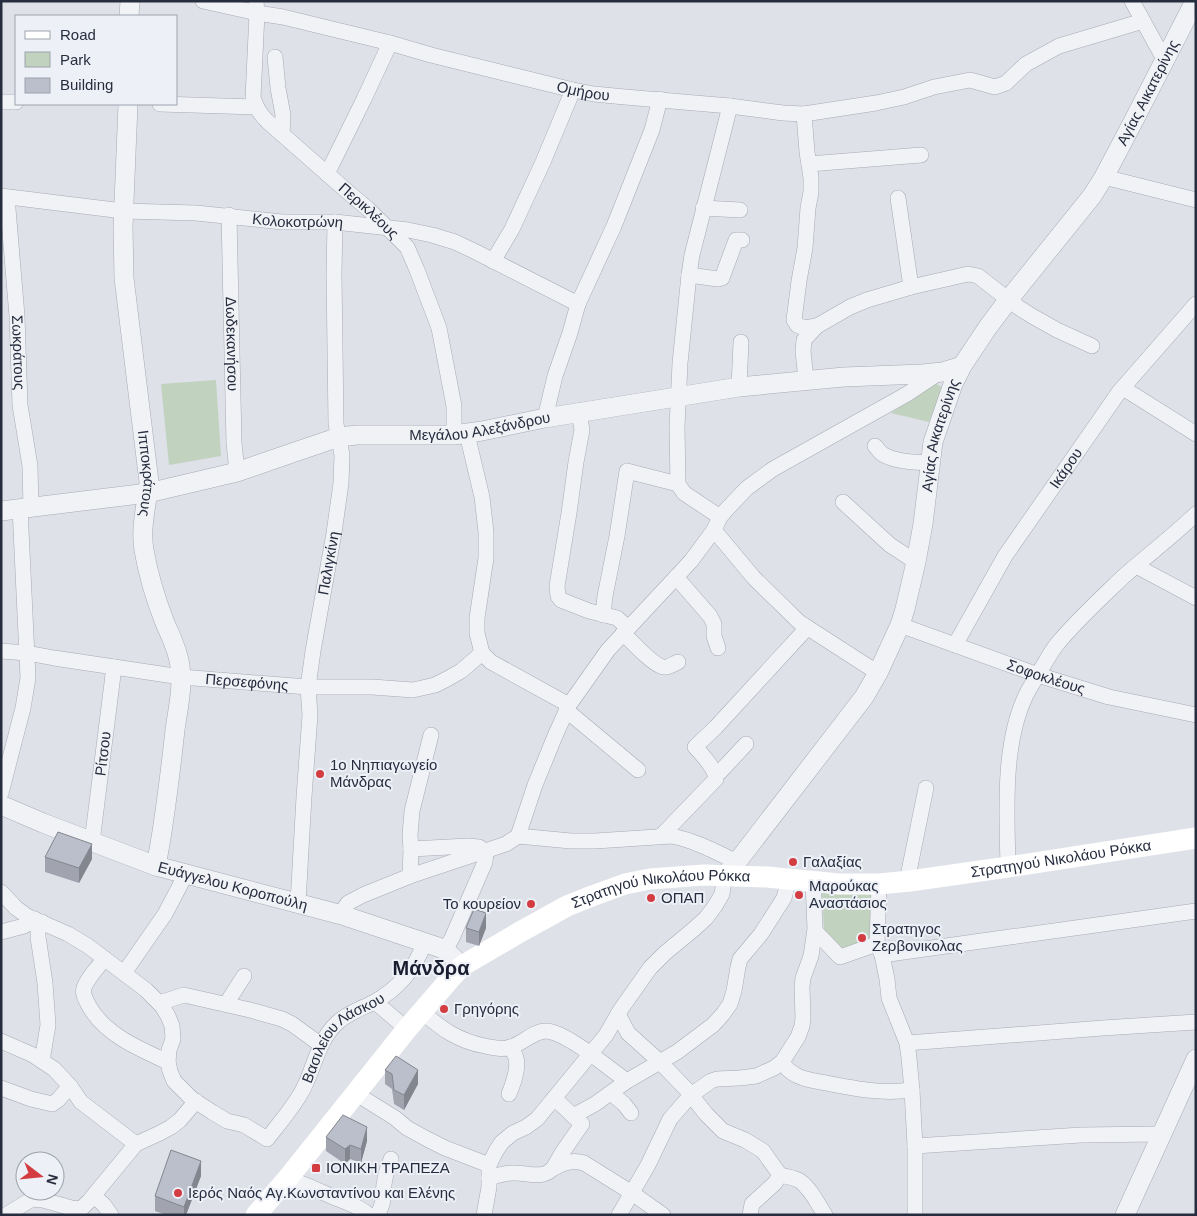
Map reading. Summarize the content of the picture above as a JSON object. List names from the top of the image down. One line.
{"streets":{"main road":["Στρατηγού Νικολάου Ρόκκα"],"street":["Ομήρου","Αγίας Αικατερίνης","Περικλέους","Κολοκοτρώνη","Δωδεκανήσου","Σωκράτους","Μεγάλου Αλεξάνδρου","Ικάρου","Ιπποκράτους","Παλιγκίνη","Σοφοκλέους","Περσεφόνης","Ρίτσου","Ευάγγελου Κοροπούλη","Βασιλείου Λάσκου"]},"crossings":[["Αγίας Αικατερίνης","Μεγάλου Αλεξάνδρου"],["Αγίας Αικατερίνης","Σοφοκλέους"],["Αγίας Αικατερίνης","Στρατηγού Νικολάου Ρόκκα"],["Περικλέους","Κολοκοτρώνη"],["Περικλέους","Μεγάλου Αλεξάνδρου"],["Περικλέους","Περσεφόνης"],["Κολοκοτρώνη","Δωδεκανήσου"],["Κολοκοτρώνη","Σωκράτους"],["Κολοκοτρώνη","Ιπποκράτους"],["Κολοκοτρώνη","Παλιγκίνη"],["Δωδεκανήσου","Μεγάλου Αλεξάνδρου"],["Σωκράτους","Μεγάλου Αλεξάνδρου"],["Σωκράτους","Περσεφόνης"],["Μεγάλου Αλεξάνδρου","Ιπποκράτους"],["Μεγάλου Αλεξάνδρου","Παλιγκίνη"],["Ικάρου","Σοφοκλέους"],["Ιπποκράτους","Περσεφόνης"],["Ιπποκράτους","Ευάγγελου Κοροπούλη"],["Παλιγκίνη","Περσεφόνης"],["Παλιγκίνη","Ευάγγελου Κοροπούλη"],["Περσεφόνης","Ρίτσου"],["Ρίτσου","Ευάγγελου Κοροπούλη"],["Στρατηγού Νικολάου Ρόκκα","Ευάγγελου Κοροπούλη"],["Ευάγγελου Κοροπούλη","Βασιλείου Λάσκου"]],"districts":["Μάνδρα"],"places":{"other":["1ο Νηπιαγωγείο Μάνδρας","Γαλαξίας","Μαρούκας Αναστάσιος","ΟΠΑΠ","Το κουρείον","Στρατηγος Ζερβονικολας","Γρηγόρης","Ιερός Ναός Αγ.Κωνσταντίνου και Ελένης"],"transit":["ΙΟΝΙΚΗ ΤΡΑΠΕΖΑ"]},"legend":["Road","Park","Building"],"north":"right"}
